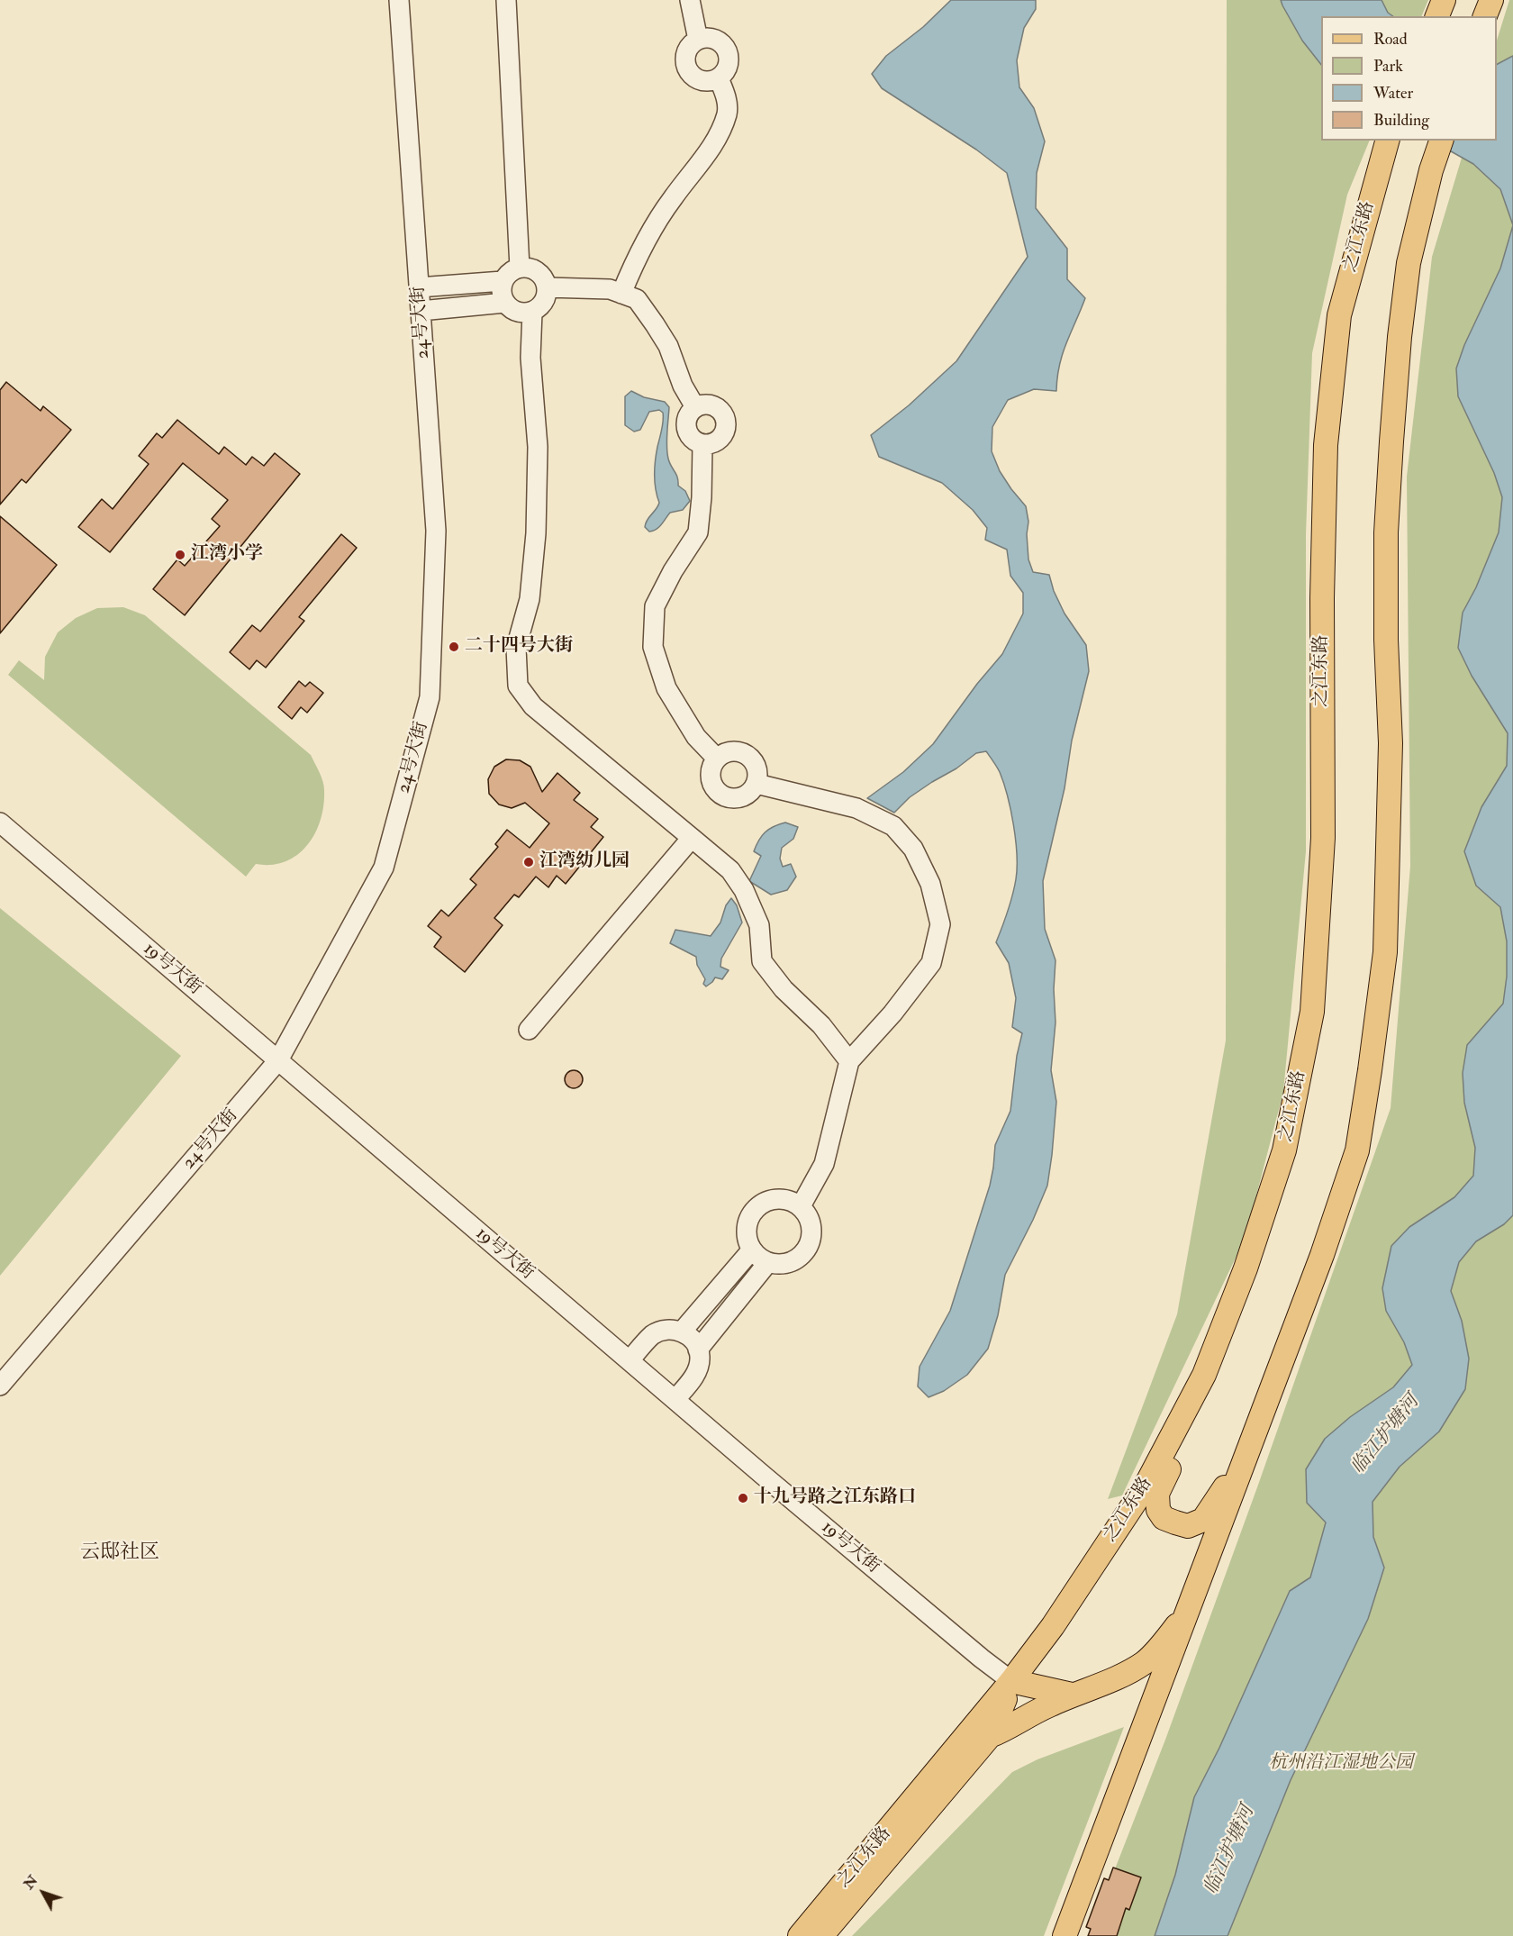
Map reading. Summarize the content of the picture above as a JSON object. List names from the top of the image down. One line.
{"streets":{"main road":["之江东路"],"street":["24号大街","19号大街"]},"crossings":[["之江东路","19号大街"],["24号大街","19号大街"]],"districts":["云邸社区"],"water":["临江护塘河"],"parks":["杭州沿江湿地公园"],"places":["江湾小学","二十四号大街","江湾幼儿园","十九号路之江东路口"],"legend":["Road","Park","Water","Building"],"north":"top left"}
